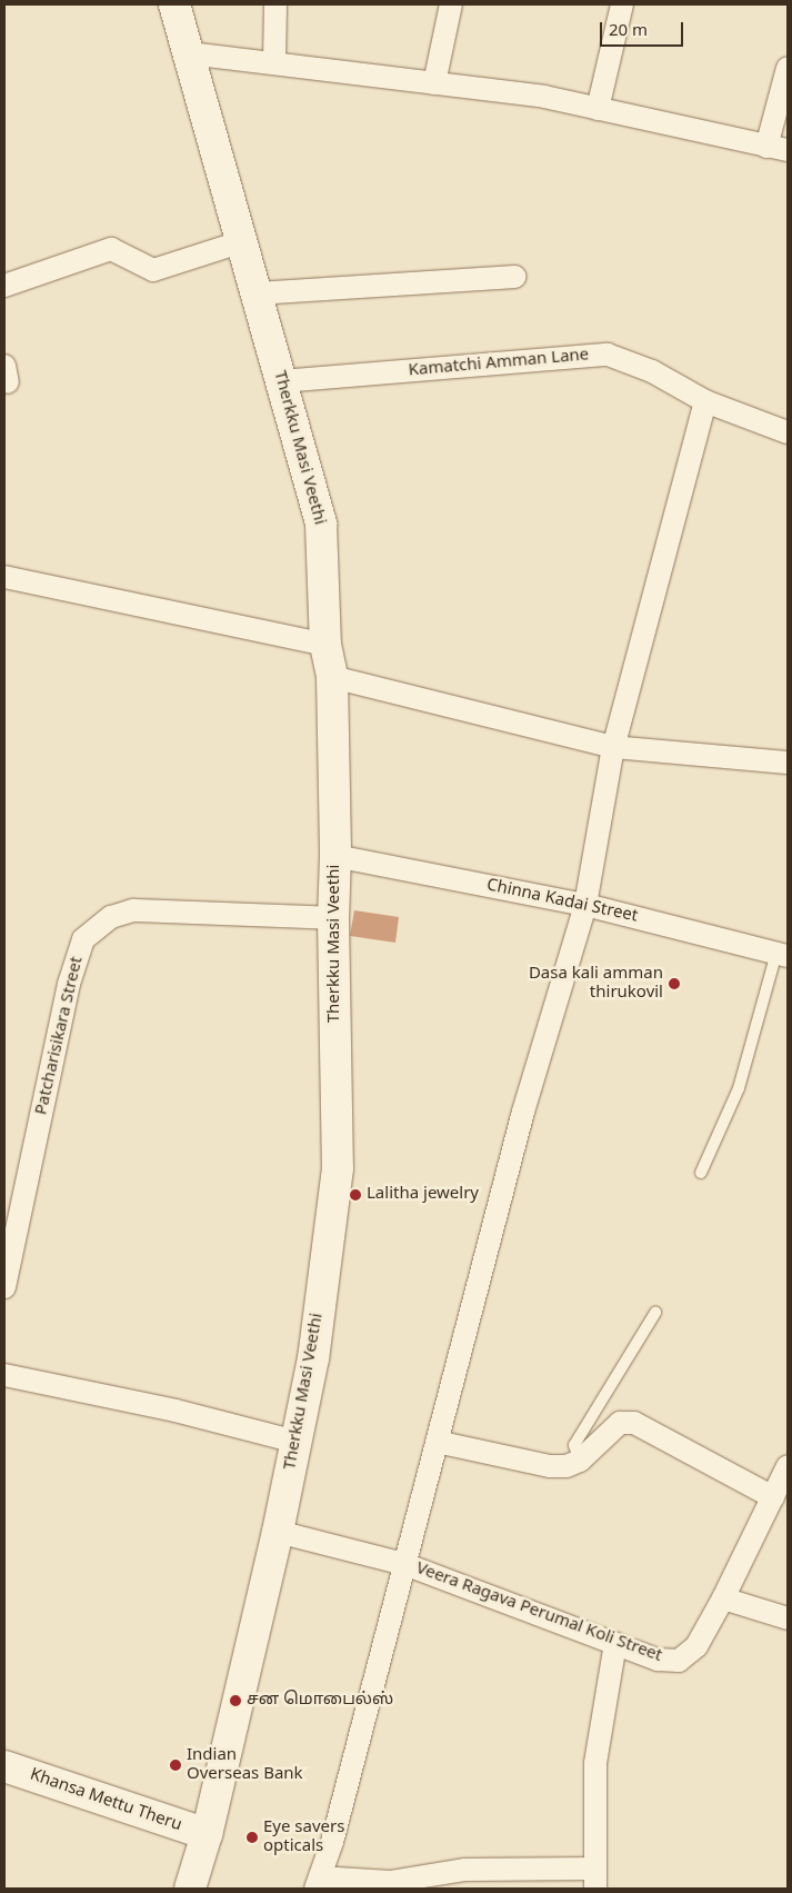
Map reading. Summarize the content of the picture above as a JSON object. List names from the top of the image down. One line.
{"streets":{"main road":["Therkku Masi Veethi","Khansa Mettu Theru"],"street":["Kamatchi Amman Lane","Chinna Kadai Street","Patcharisikara Street","Veera Ragava Perumal Koli Street"]},"crossings":[["Kamatchi Amman Lane","Therkku Masi Veethi"],["Therkku Masi Veethi","Chinna Kadai Street"],["Therkku Masi Veethi","Patcharisikara Street"],["Therkku Masi Veethi","Veera Ragava Perumal Koli Street"],["Therkku Masi Veethi","Khansa Mettu Theru"]],"places":["Dasa kali amman thirukovil","Lalitha jewelry","சன மொபைல்ஸ்","Indian Overseas Bank","Eye savers opticals"],"scale_bar":"20 m"}
